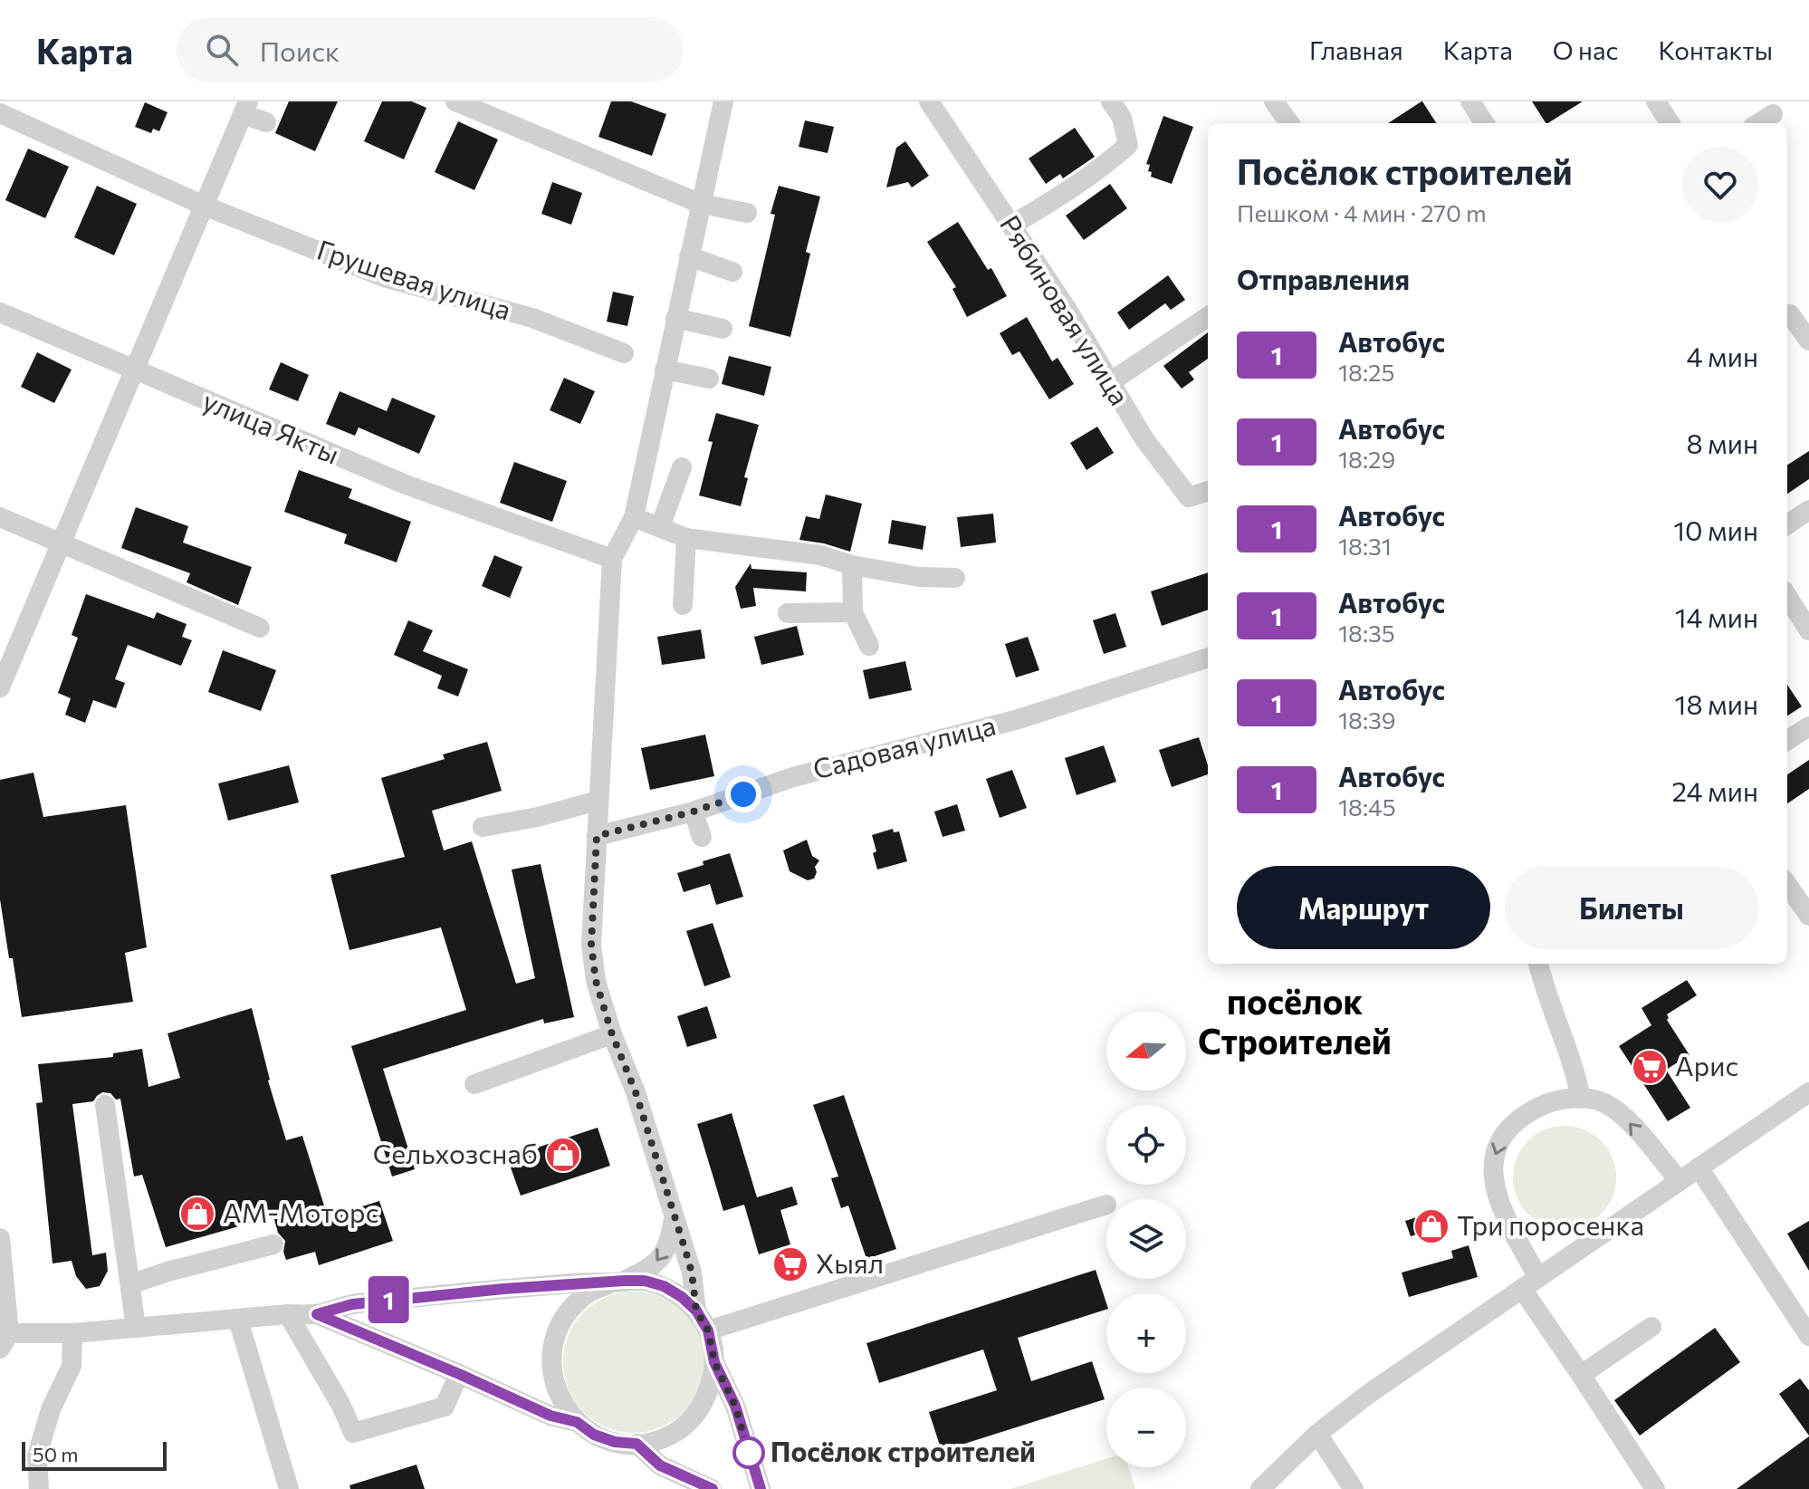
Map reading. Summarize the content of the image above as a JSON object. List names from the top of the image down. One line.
{"streets":{"street":["Грушевая улица","Рябиновая улица","улица Якты","Садовая улица"]},"districts":["посёлок Строителей"],"places":{"supermarket":["Арис","Хыял"],"shop":["Сельхозснаб","АМ-Моторс","Три поросенка"],"other":["Посёлок строителей"]},"lines":["bus line 1"],"scale_bar":"50 m","north":"left","page":{"header":"Карта","search":"Поиск","nav":["Главная","Карта","О нас","Контакты"],"on_map":"1","heading":[["Посёлок строителей","Пешком · 4 мин · 270 m"],"Отправления"],"list":[{"mark":"1","name":"Автобус","note":"18:25","value":"4 мин"},{"mark":"1","name":"Автобус","note":"18:29","value":"8 мин"},{"mark":"1","name":"Автобус","note":"18:31","value":"10 мин"},{"mark":"1","name":"Автобус","note":"18:35","value":"14 мин"},{"mark":"1","name":"Автобус","note":"18:39","value":"18 мин"},{"mark":"1","name":"Автобус","note":"18:45","value":"24 мин"}],"buttons":["Маршрут","Билеты"],"map_buttons":["+","−"],"scale":"50 m"}}
